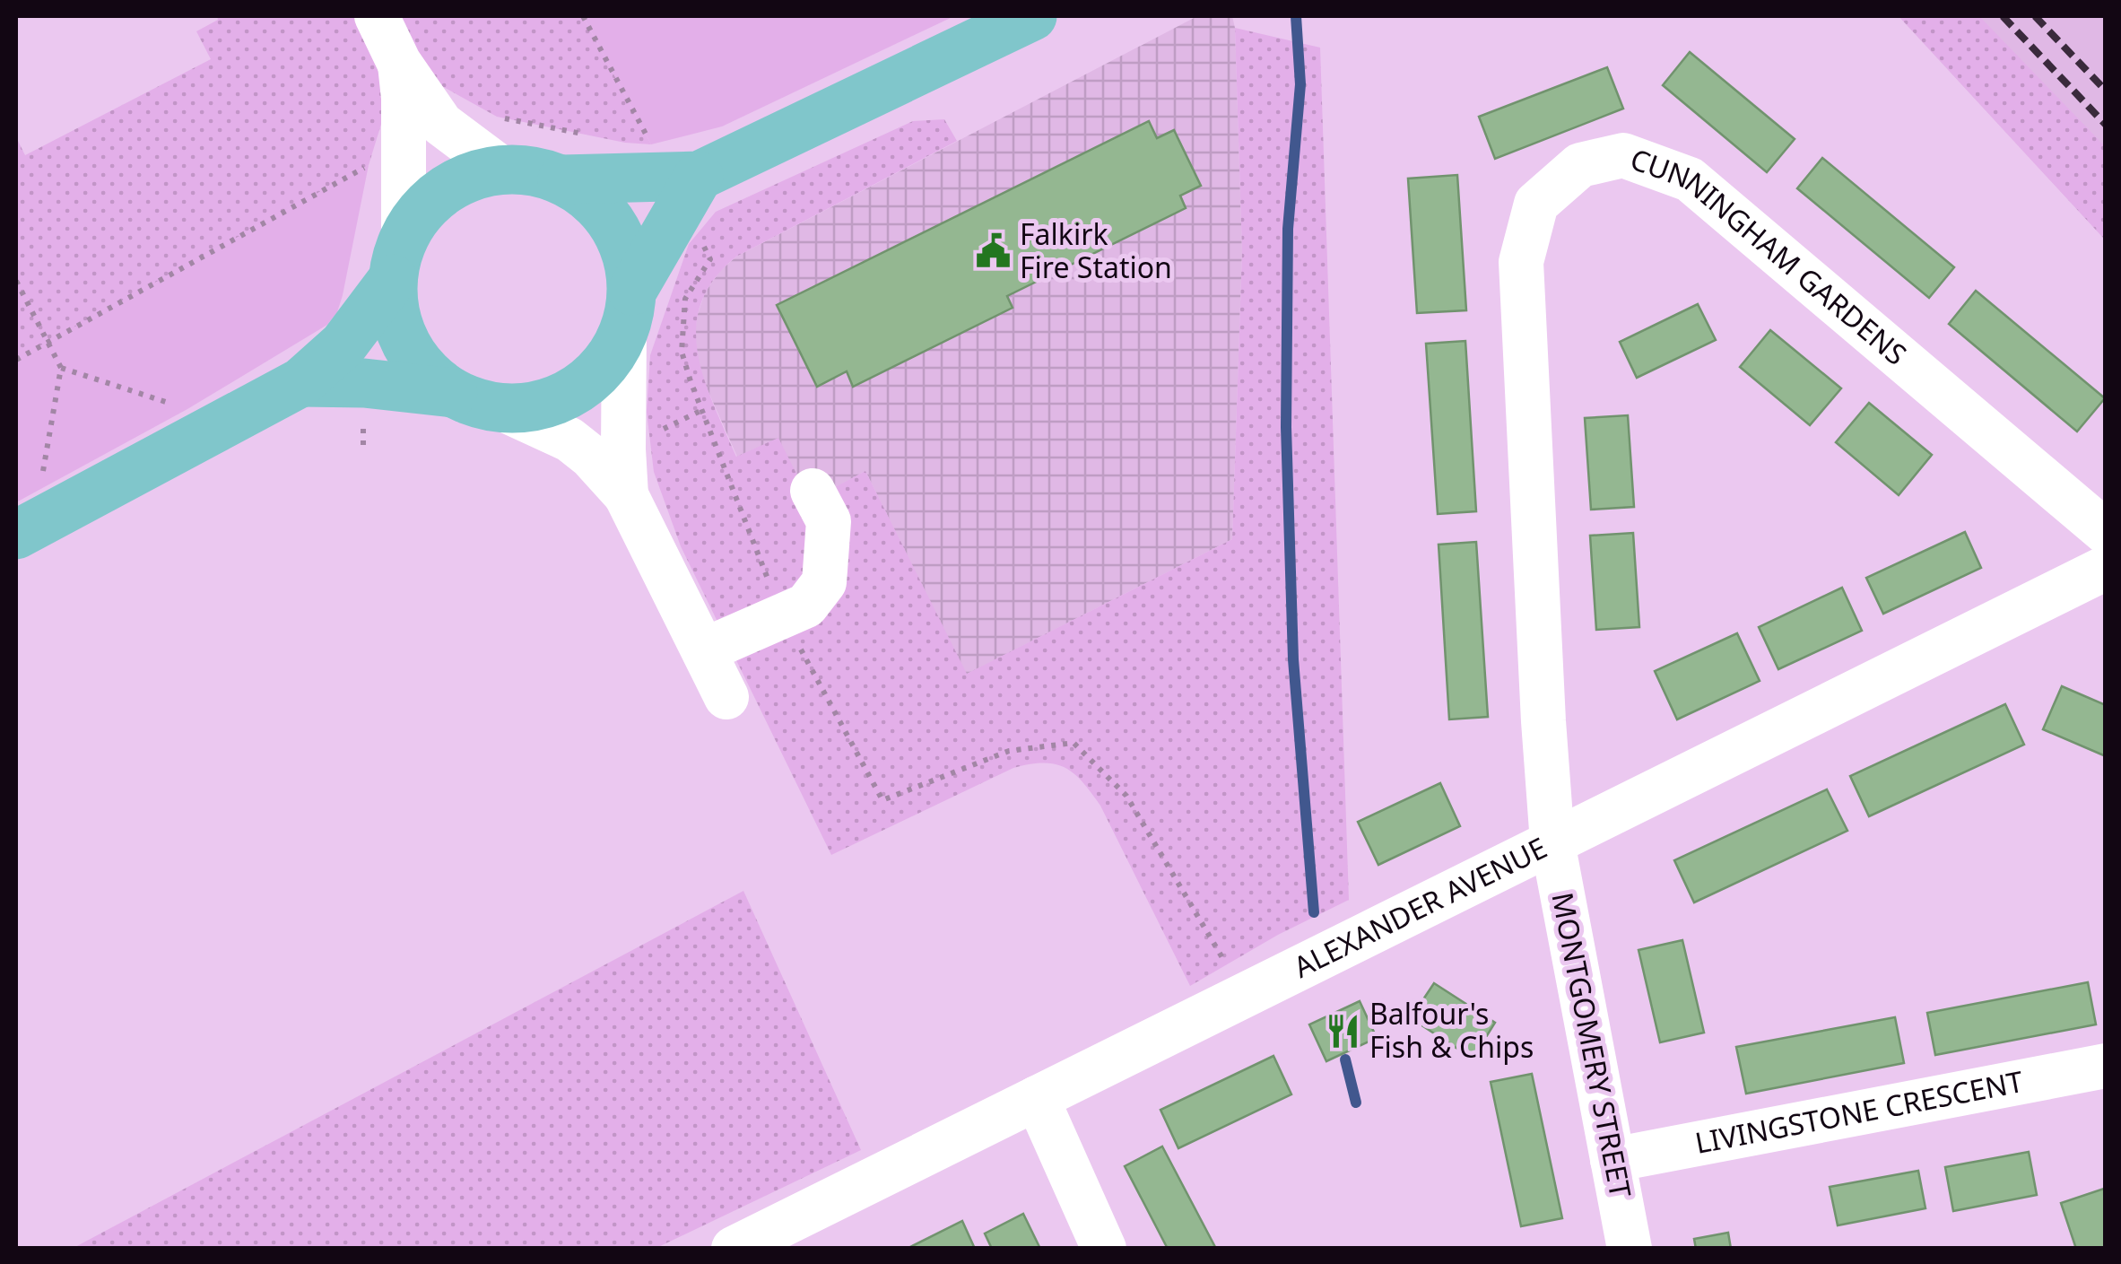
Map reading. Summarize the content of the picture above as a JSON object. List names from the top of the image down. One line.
{"streets":{"street":["CUNNINGHAM GARDENS","ALEXANDER AVENUE","MONTGOMERY STREET","LIVINGSTONE CRESCENT"]},"crossings":[["CUNNINGHAM GARDENS","ALEXANDER AVENUE"],["CUNNINGHAM GARDENS","MONTGOMERY STREET"],["ALEXANDER AVENUE","MONTGOMERY STREET"],["MONTGOMERY STREET","LIVINGSTONE CRESCENT"]],"places":{"public building":["Falkirk Fire Station"],"restaurant":["Balfour's Fish & Chips"]}}
